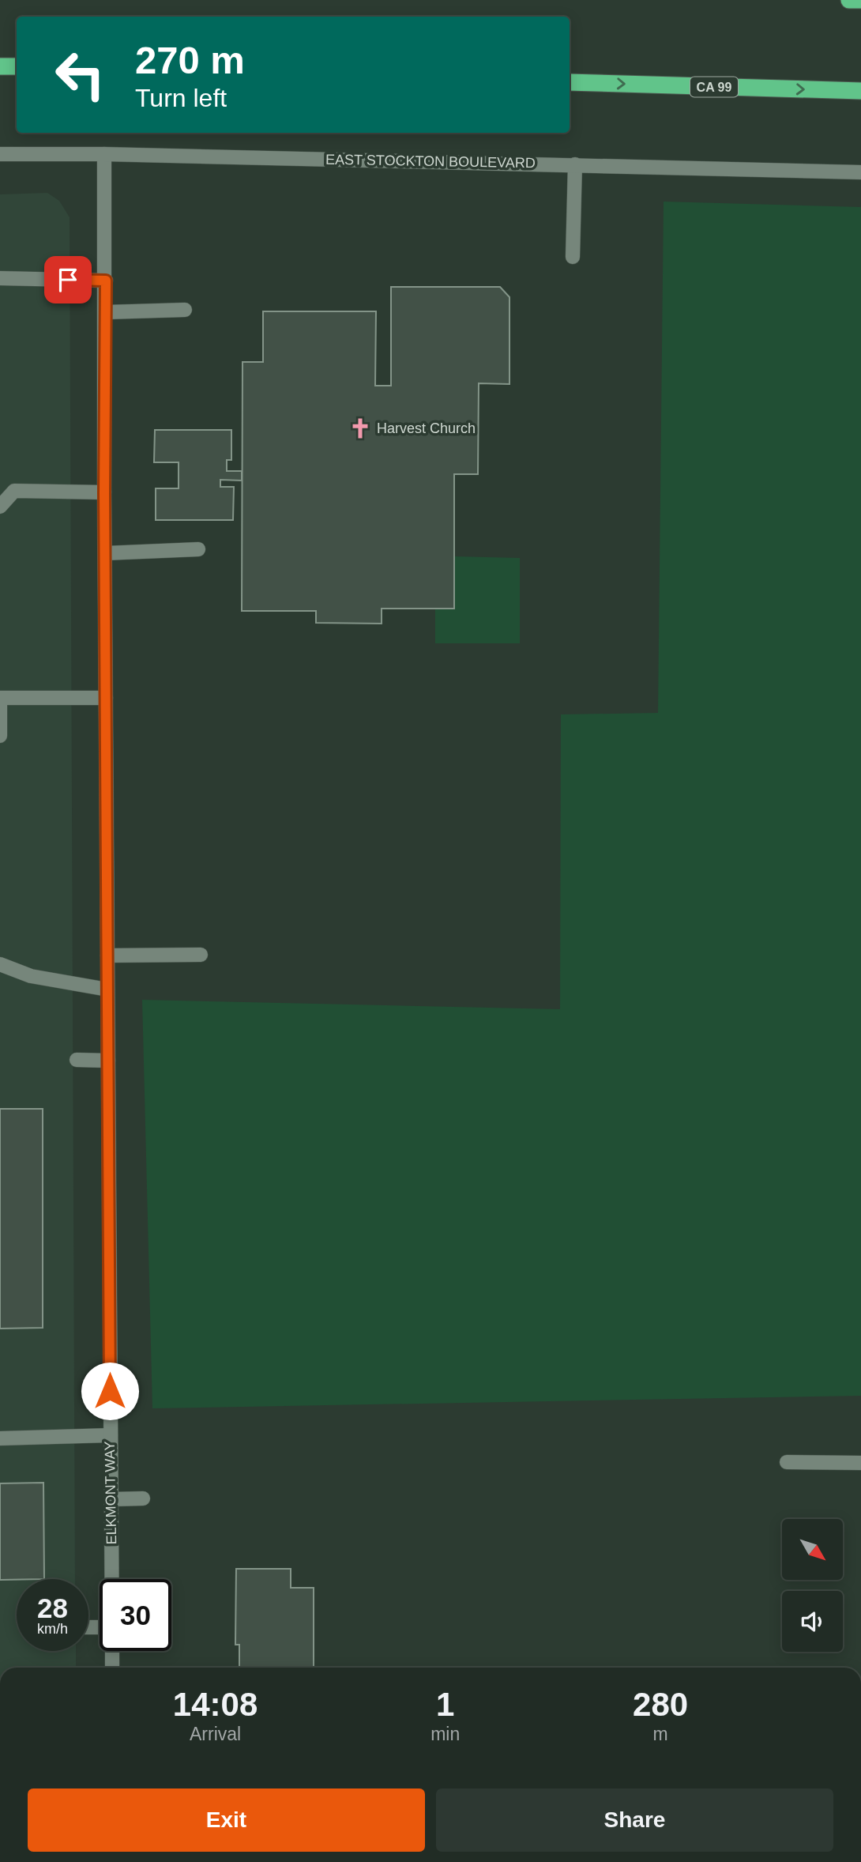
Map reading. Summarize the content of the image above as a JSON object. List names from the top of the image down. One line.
{"streets":{"highway":["CA 99"],"street":["EAST STOCKTON BOULEVARD","ELKMONT WAY"]},"crossings":[["EAST STOCKTON BOULEVARD","ELKMONT WAY"]],"places":{"church":["Harvest Church"]},"north":"bottom right","page":{"turn":["270 m","Turn left"],"speed":"28 km/h","limit":"30","eta":["14:08","Arrival","1","min","280","m"],"buttons":["Exit","Share"]}}
